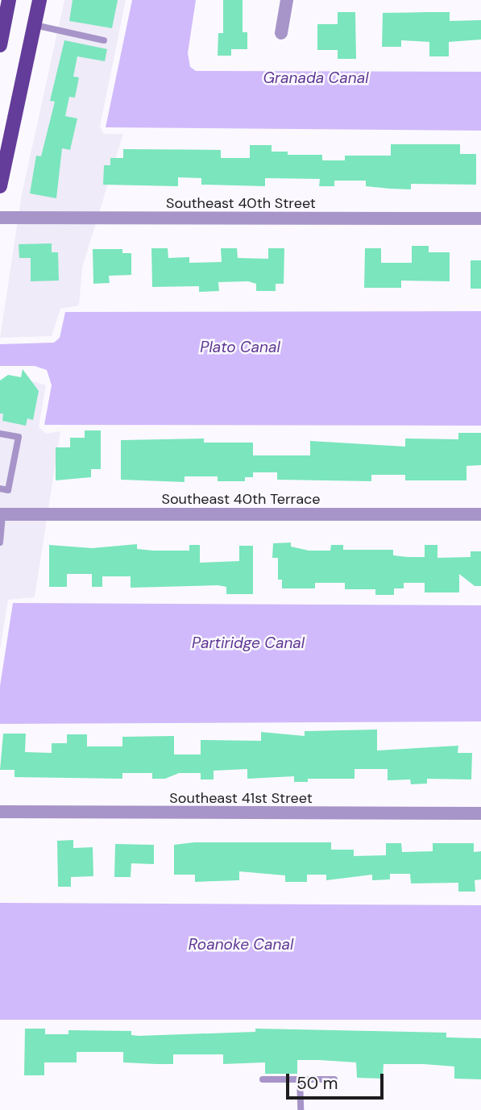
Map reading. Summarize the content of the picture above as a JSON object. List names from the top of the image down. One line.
{"streets":{"street":["Southeast 40th Street","Southeast 40th Terrace","Southeast 41st Street"]},"water":["Granada Canal","Plato Canal","Partiridge Canal","Roanoke Canal"],"scale_bar":"50 m"}
